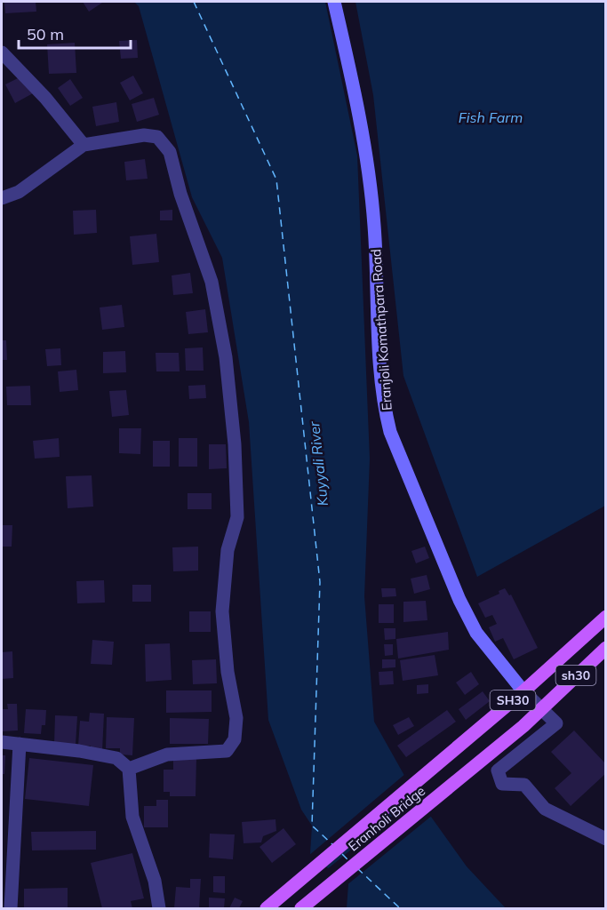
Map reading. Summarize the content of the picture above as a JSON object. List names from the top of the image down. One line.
{"streets":{"main road":["Eranjoli Komathpara Road","sh30","SH30","Eranholi Bridge"]},"crossings":[["Eranjoli Komathpara Road","SH30"],["sh30","Eranholi Bridge"]],"water":["Fish Farm","Kuyyali River"],"scale_bar":"50 m"}
